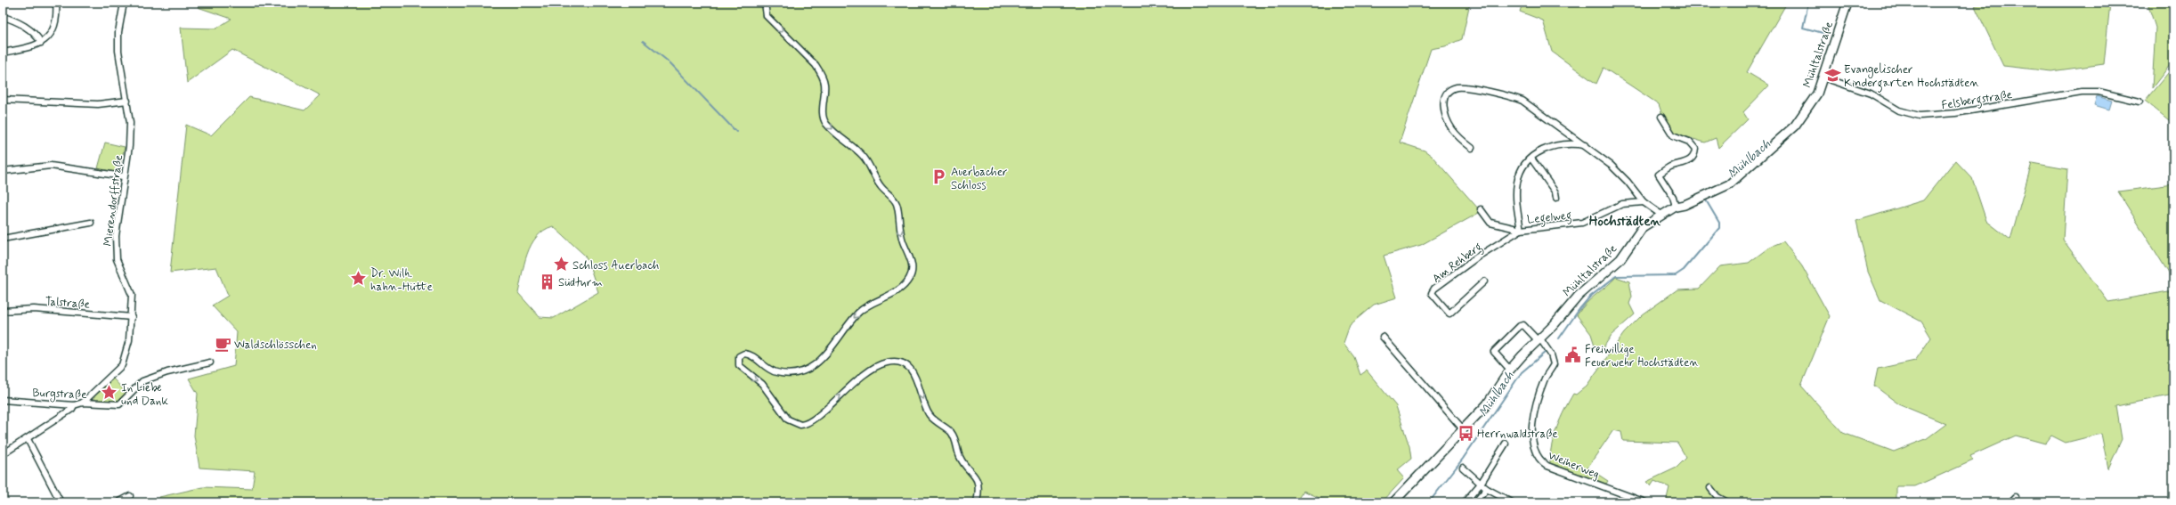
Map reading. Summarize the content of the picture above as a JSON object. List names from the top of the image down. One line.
{"streets":{"main road":["Mühltalstraße"],"street":["Felsbergstraße","Mierendorffstraße","Legelweg","Am Rehberg","Talstraße","Burgstraße","Weiherweg"]},"crossings":[["Mühltalstraße","Felsbergstraße"],["Mühltalstraße","Weiherweg"],["Mierendorffstraße","Talstraße"],["Mierendorffstraße","Burgstraße"],["Legelweg","Am Rehberg"]],"districts":["Hochstädten"],"water":["Mühlbach"],"places":{"school or university":["Evangelischer Kindergarten Hochstädten"],"parking":["Auerbacher Schloss"],"place":["Schloss Auerbach","Dr. Wilh. hahn-Hütte","In Liebe und Dank"],"building":["Südturm"],"cafe":["Waldschlösschen"],"public building":["Freiwillige Feuerwehr Hochstädten"],"bus stop":["Herrnwaldstraße"]}}
